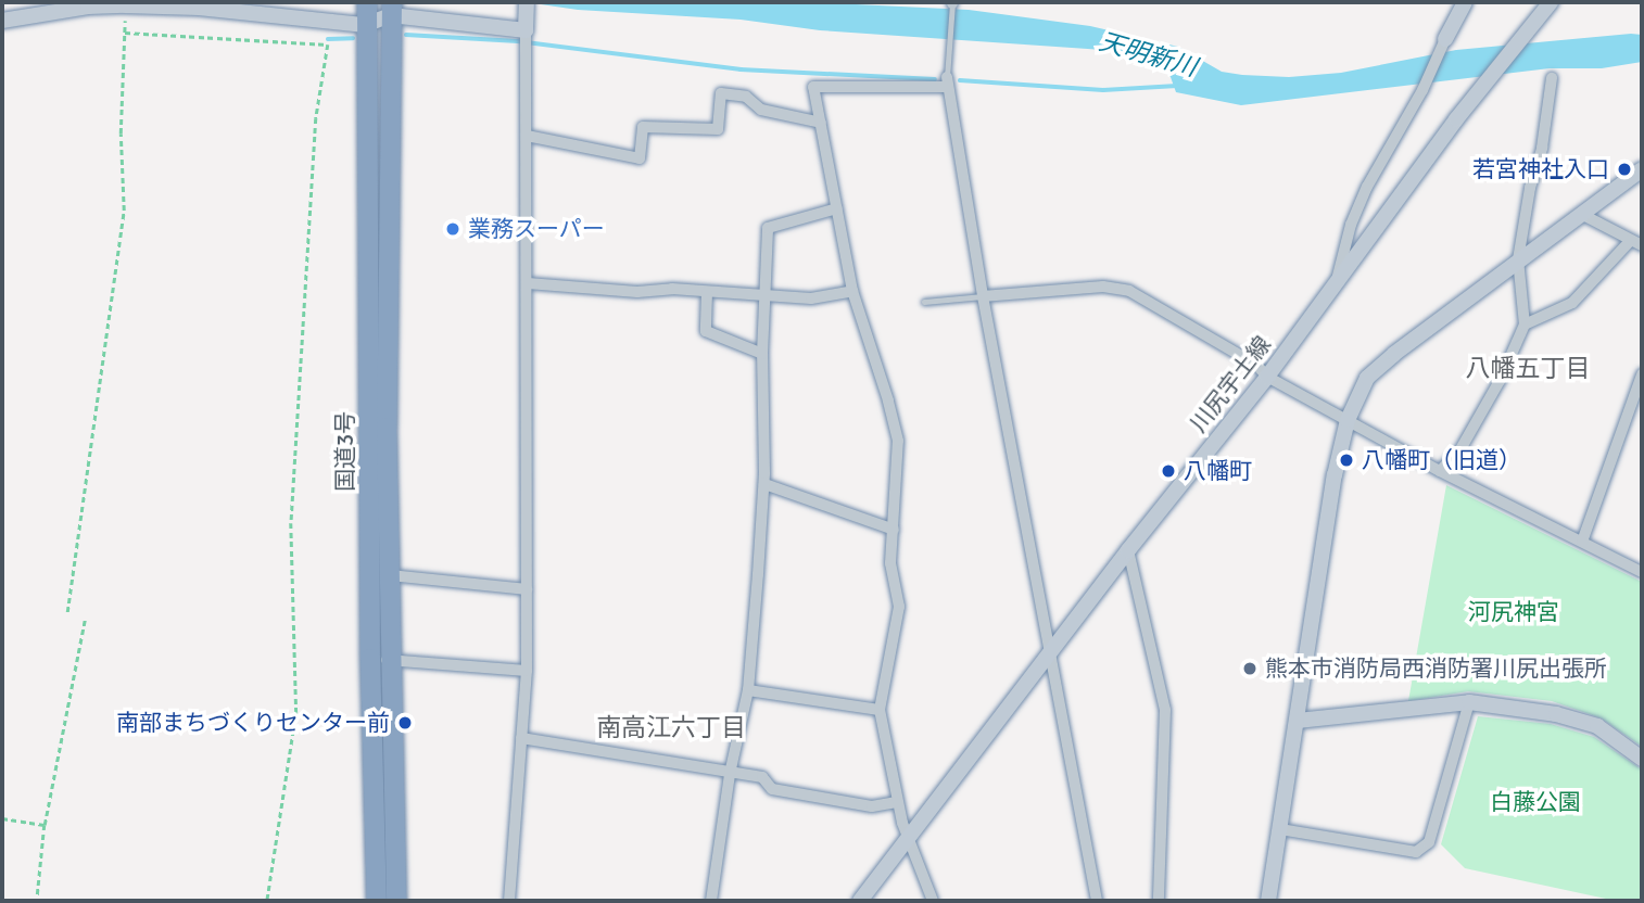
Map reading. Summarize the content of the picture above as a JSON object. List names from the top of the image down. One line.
{"streets":{"highway":["国道3号"],"main road":["川尻宇土線"]},"districts":["八幡五丁目","南高江六丁目"],"water":["天明新川"],"parks":["河尻神宮","白藤公園"],"places":["若宮神社入口","業務スーパー","八幡町（旧道）","八幡町","熊本市消防局西消防署川尻出張所","南部まちづくりセンター前"]}
